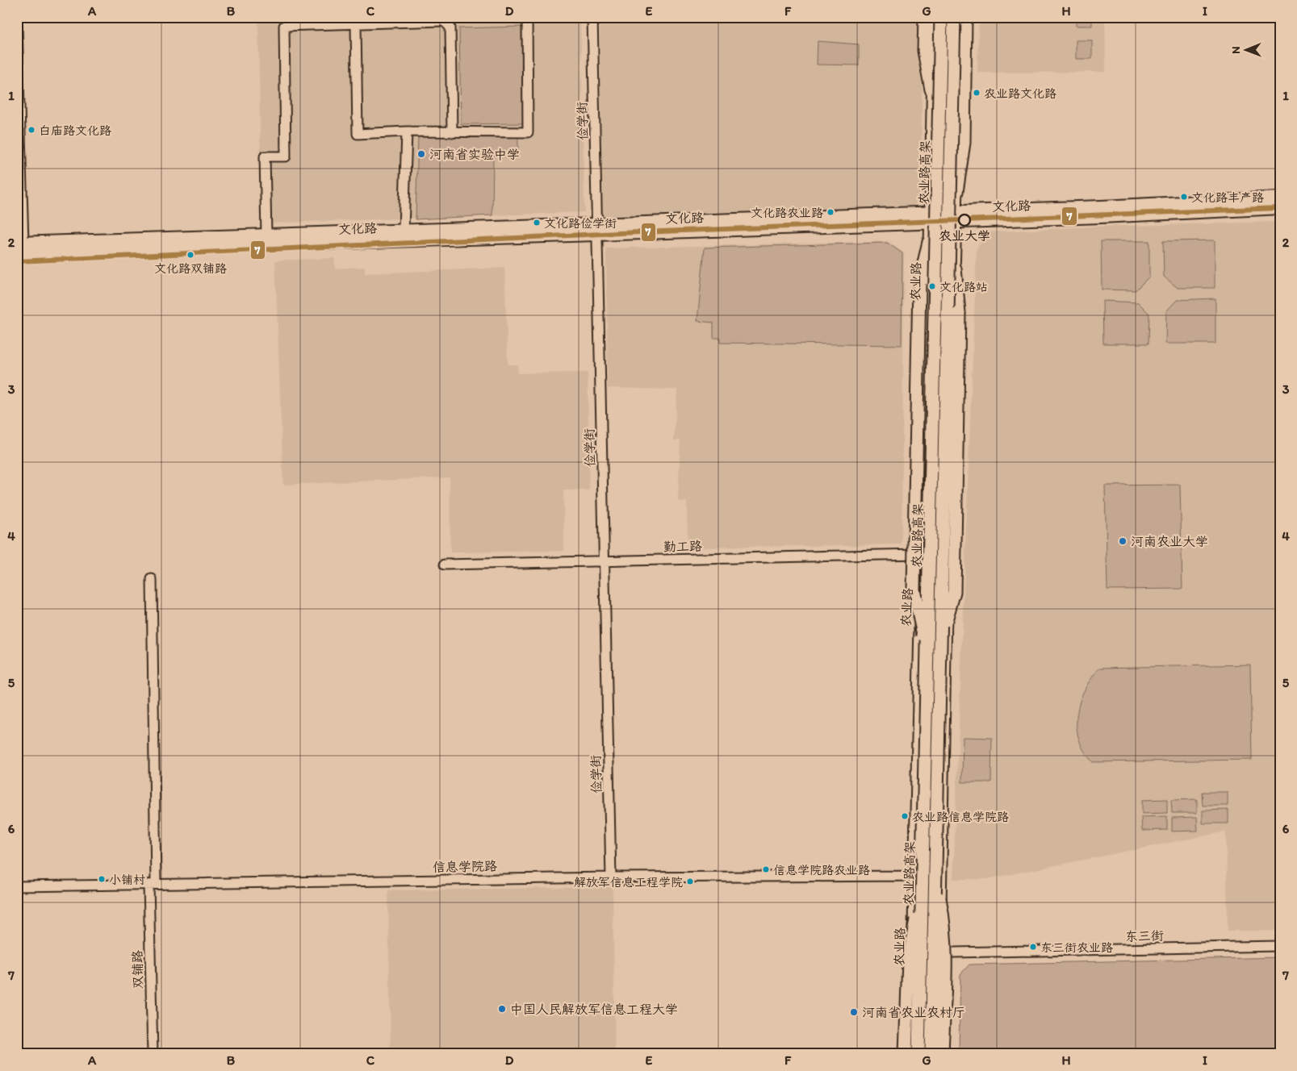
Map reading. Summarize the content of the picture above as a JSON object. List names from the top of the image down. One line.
{"streets":{"highway":["农业路高架"],"main road":["文化路"],"street":["俭学街","农业路","勤工路","信息学院路","东三街","双铺路"]},"crossings":[["俭学街","文化路"],["俭学街","勤工路"],["俭学街","信息学院路"],["文化路","农业路"],["农业路","勤工路"],["农业路","信息学院路"],["农业路","东三街"],["信息学院路","双铺路"]],"places":["农业路文化路","白庙路文化路","河南省实验中学","文化路丰产路","文化路农业路","农业大学","文化路俭学街","文化路双铺路","文化路站","河南农业大学","农业路信息学院路","信息学院路农业路","小铺村","解放军信息工程学院","东三街农业路","中国人民解放军信息工程大学","河南省农业农村厅"],"lines":["transit line 7"],"north":"left","grid":{"columns":["A","B","C","D","E","F","G","H","I"],"rows":["1","2","3","4","5","6","7"]}}
